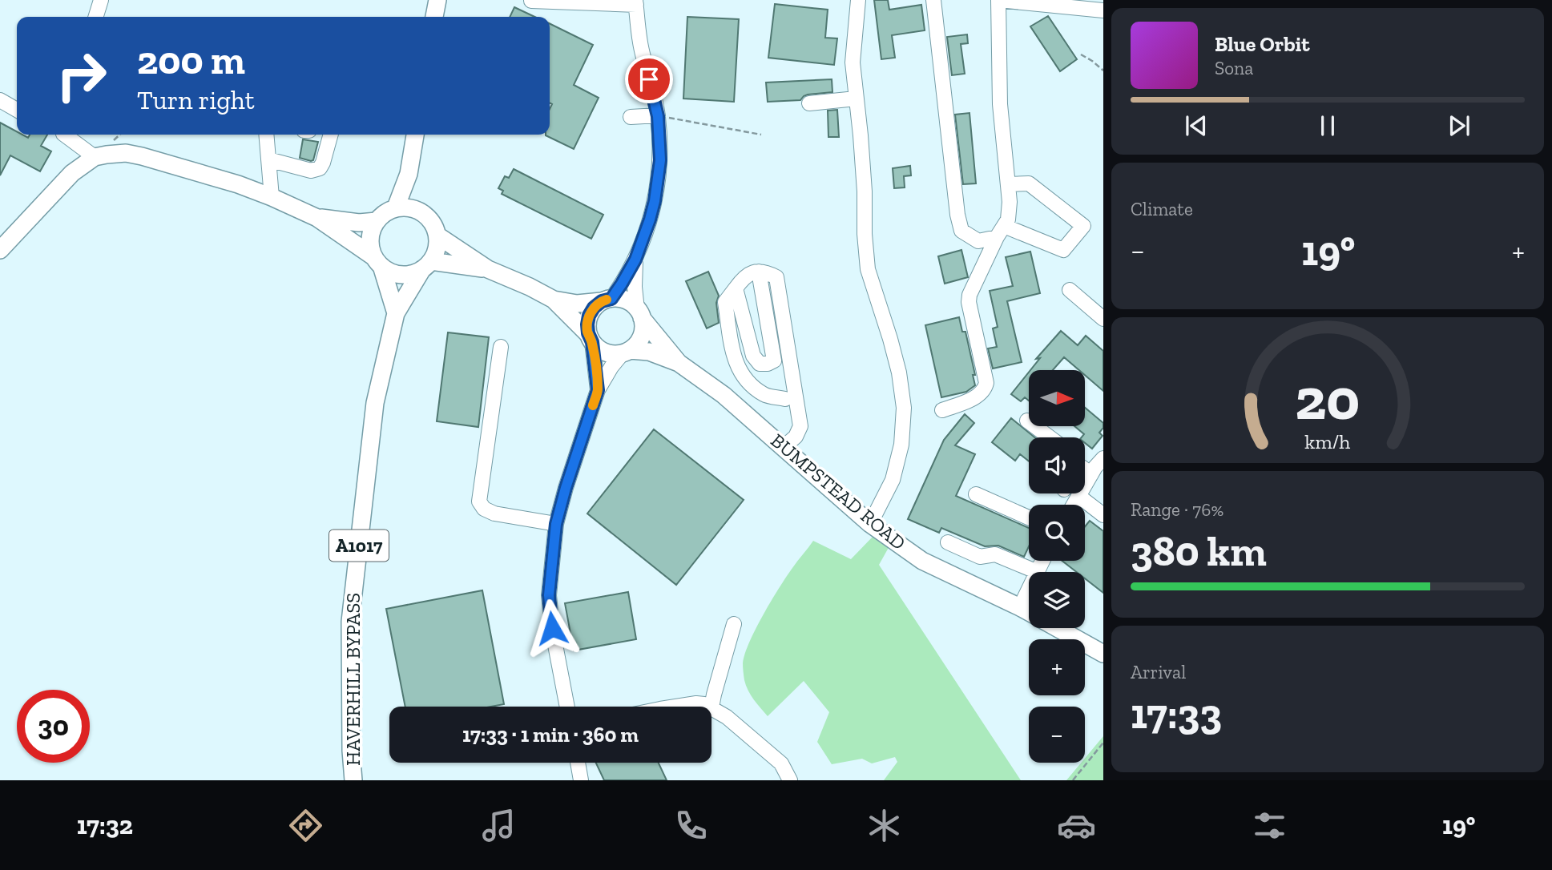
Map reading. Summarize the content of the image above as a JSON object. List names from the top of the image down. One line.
{"streets":{"main road":["BUMPSTEAD ROAD","A1017","HAVERHILL BYPASS"]},"north":"right","page":{"turn":["200 m","Turn right"],"song":["Blue Orbit","Sona"],"tile":["Climate",["Range · 76%","380 km"],["Arrival","17:33"]],"heat":["−","19°","+"],"map_buttons":["+","−"],"limit":"30","trip":"17:33 · 1 min · 360 m","tabs":["17:32","19°"],"gauge":["20","km/h"]}}
